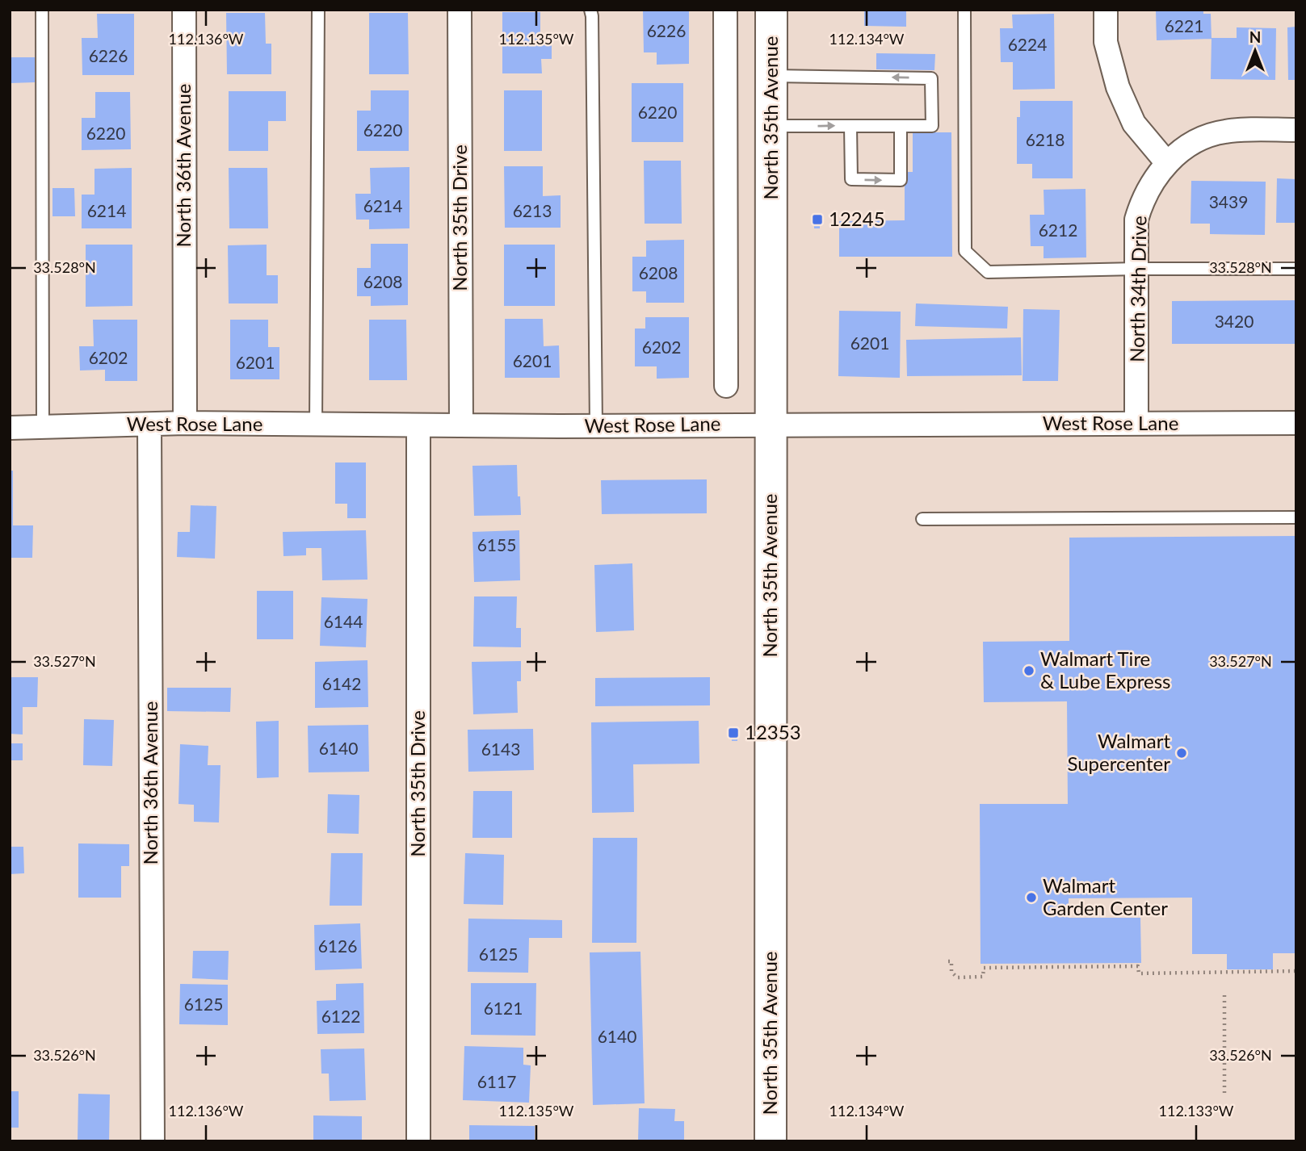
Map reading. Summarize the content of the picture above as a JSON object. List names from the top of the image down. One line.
{"streets":{"main road":["North 35th Avenue"],"street":["North 36th Avenue","North 35th Drive","North 34th Drive","West Rose Lane"]},"crossings":[["North 35th Avenue","West Rose Lane"],["North 36th Avenue","West Rose Lane"],["North 35th Drive","West Rose Lane"],["North 34th Drive","West Rose Lane"]],"places":{"transit":["12245","12353"],"other":["Walmart Tire & Lube Express","Walmart Supercenter","Walmart Garden Center"]},"house_numbers":["6221","6226","6224","6226","6220","6220","6220","6218","3439","6214","6214","6213","6212","6208","6208","3420","6201","6202","6202","6201","6201","6155","6144","6142","6140","6143","6126","6125","6125","6121","6122","6140","6117"],"north":"top","coordinates":["112.136°W","112.135°W","112.134°W","33.528°N","33.527°N","33.526°N","112.133°W"]}
